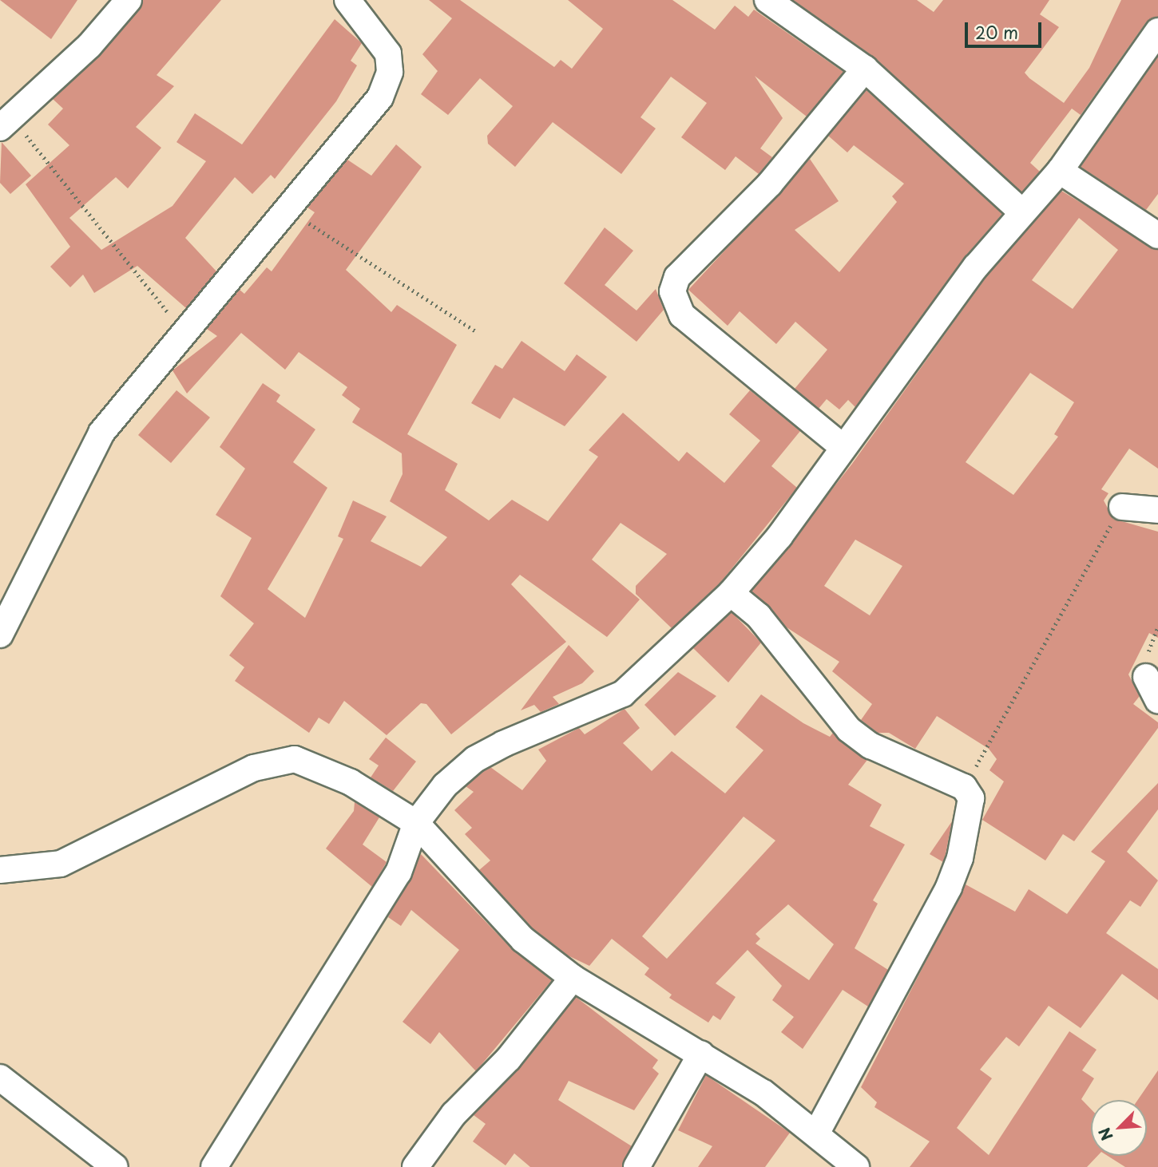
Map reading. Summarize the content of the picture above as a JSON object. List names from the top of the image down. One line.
{"scale_bar":"20 m","north":"bottom left"}
